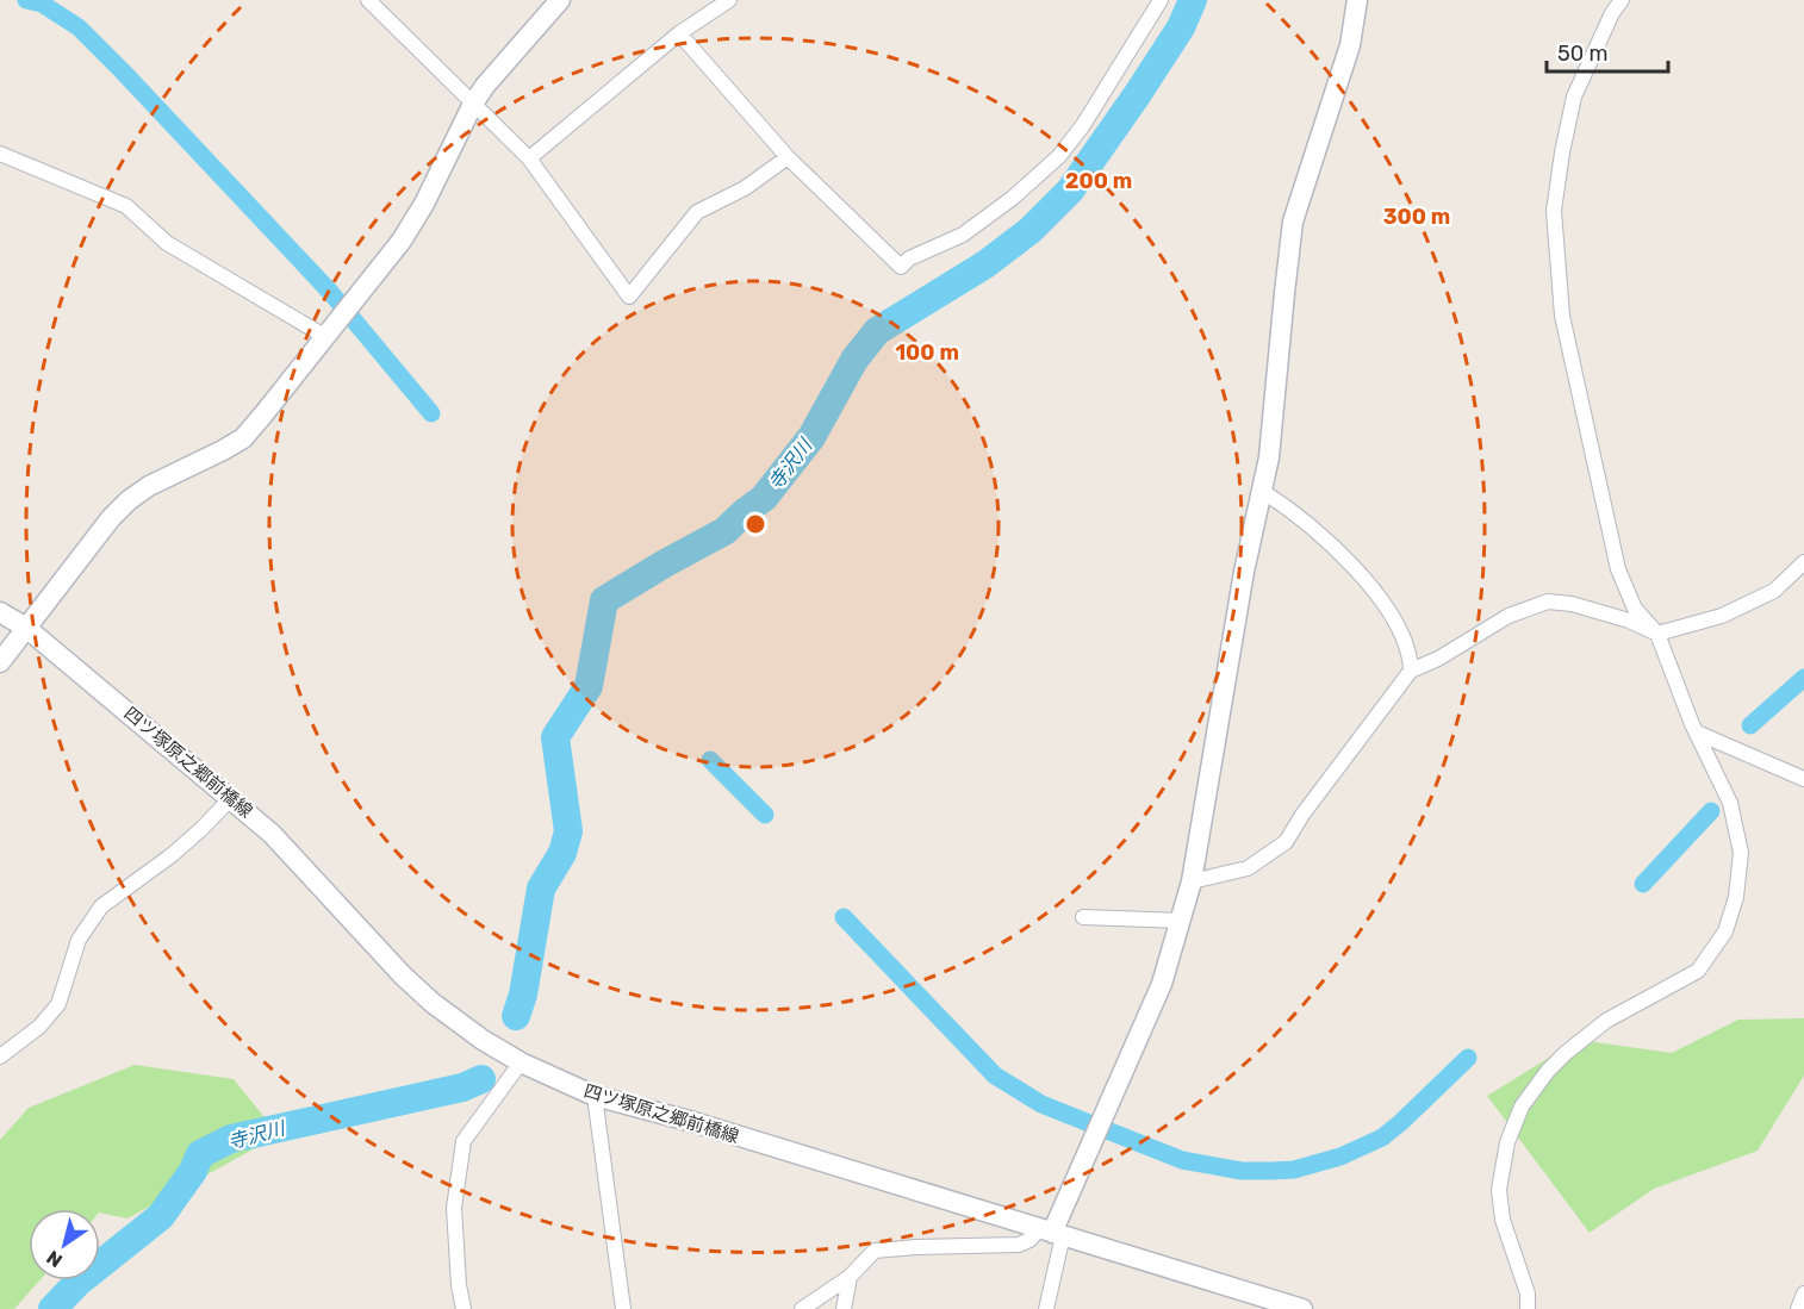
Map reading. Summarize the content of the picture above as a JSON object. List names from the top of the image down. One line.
{"streets":{"street":["四ツ塚原之郷前橋線"]},"water":["寺沢川"],"scale_bar":"50 m","north":"bottom left","rings":["200 m","300 m","100 m"]}
